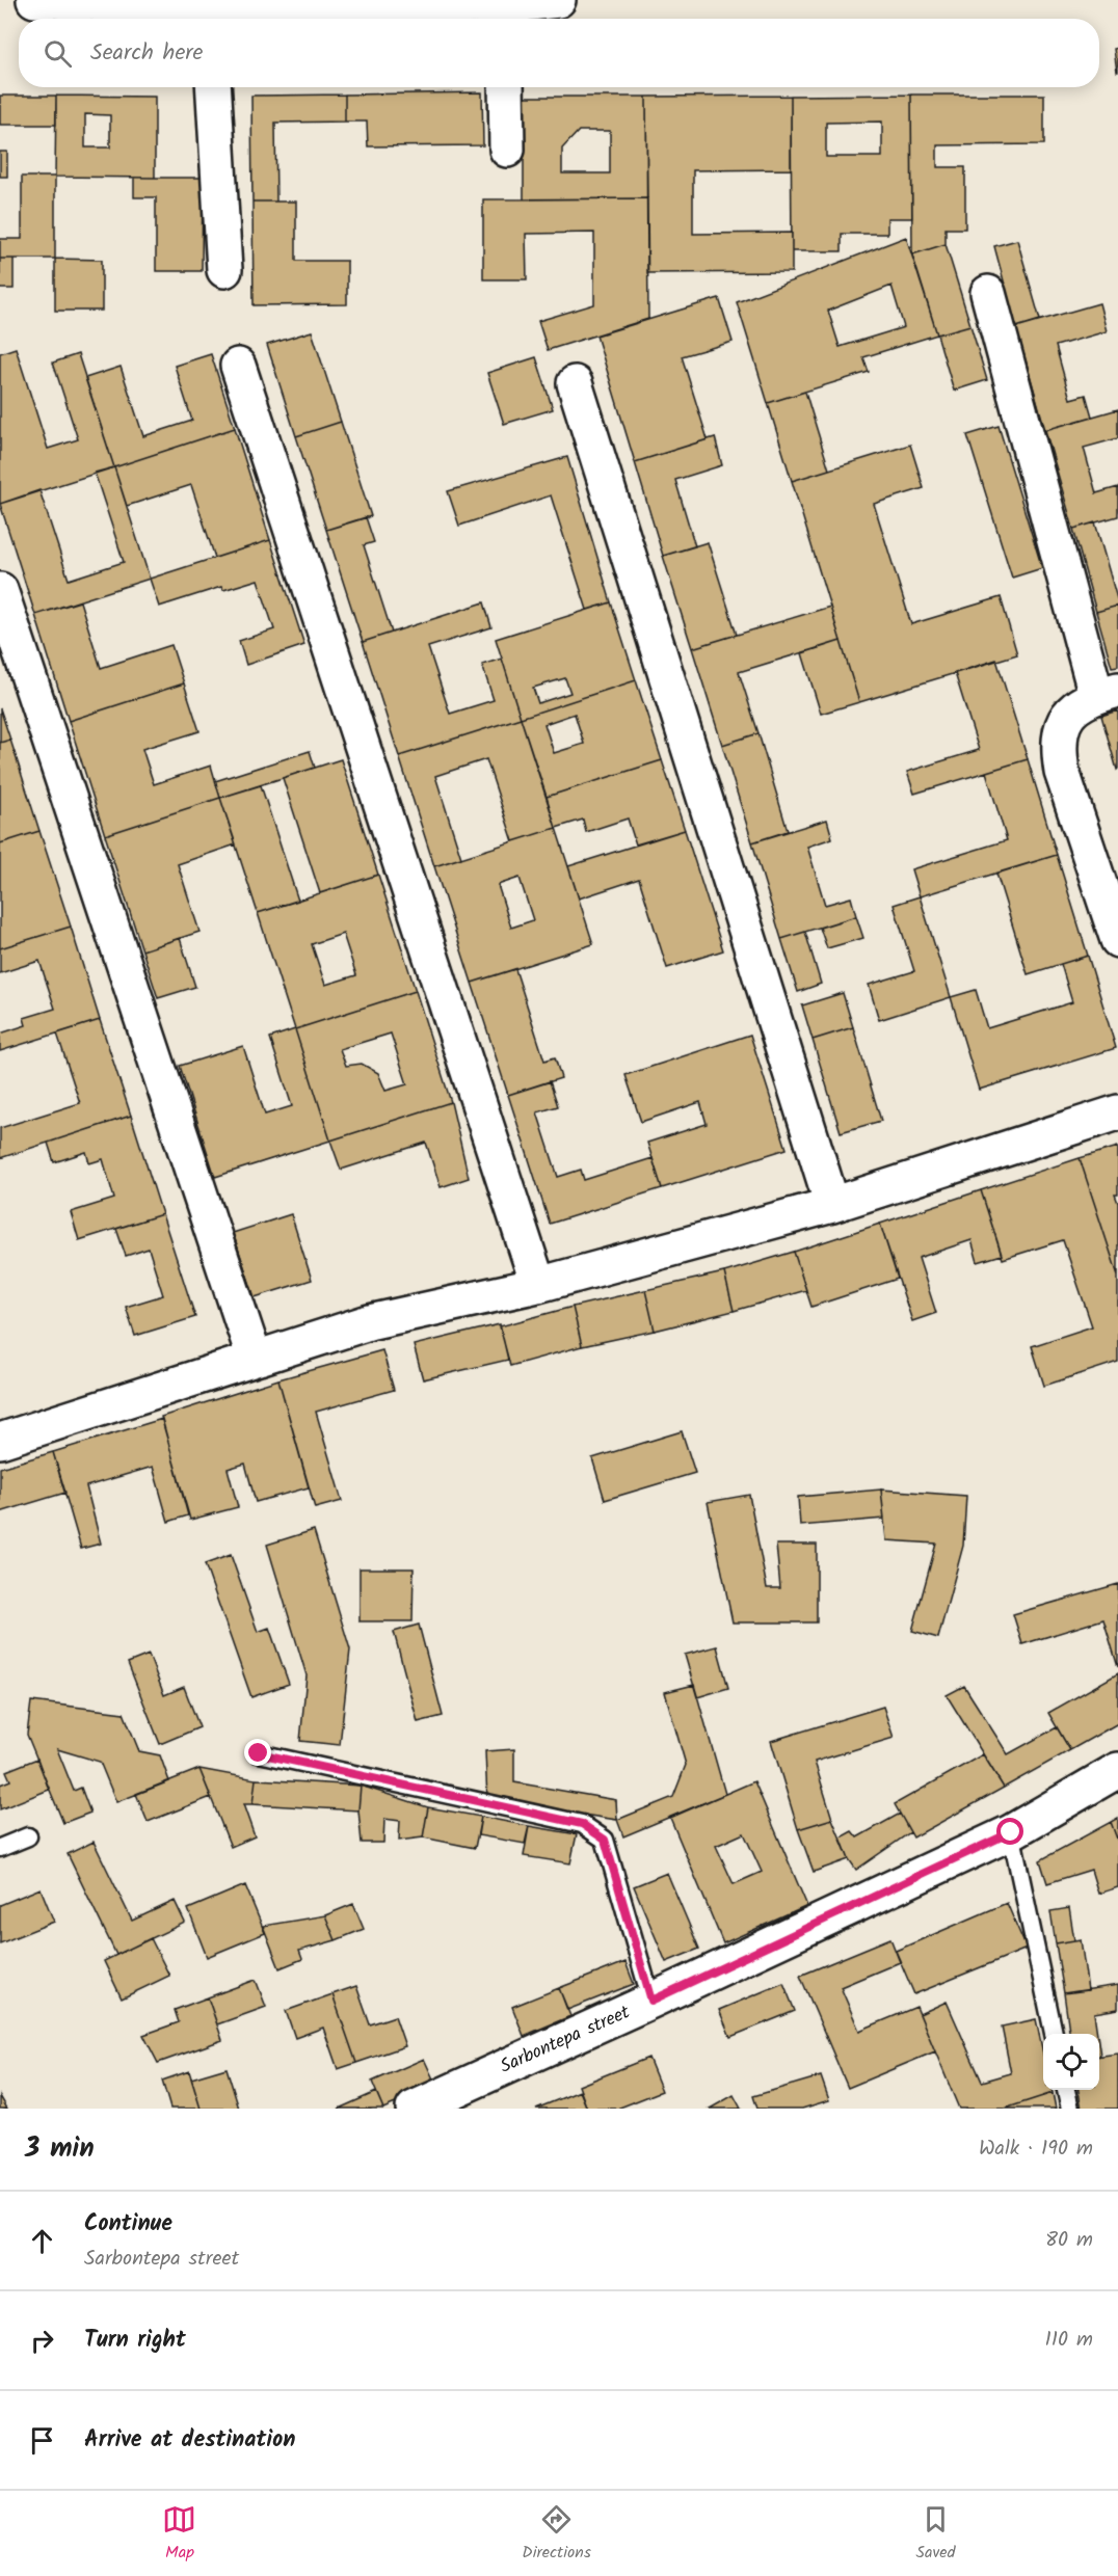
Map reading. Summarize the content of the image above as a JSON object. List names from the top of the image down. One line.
{"streets":{"street":["Sarbontepa street"]},"page":{"search":"Search here","heading":["3 min","Walk · 190 m"],"list":[["Continue","Sarbontepa street","80 m"],["Turn right","110 m"],"Arrive at destination"],"nav":["Map","Directions","Saved"]}}
